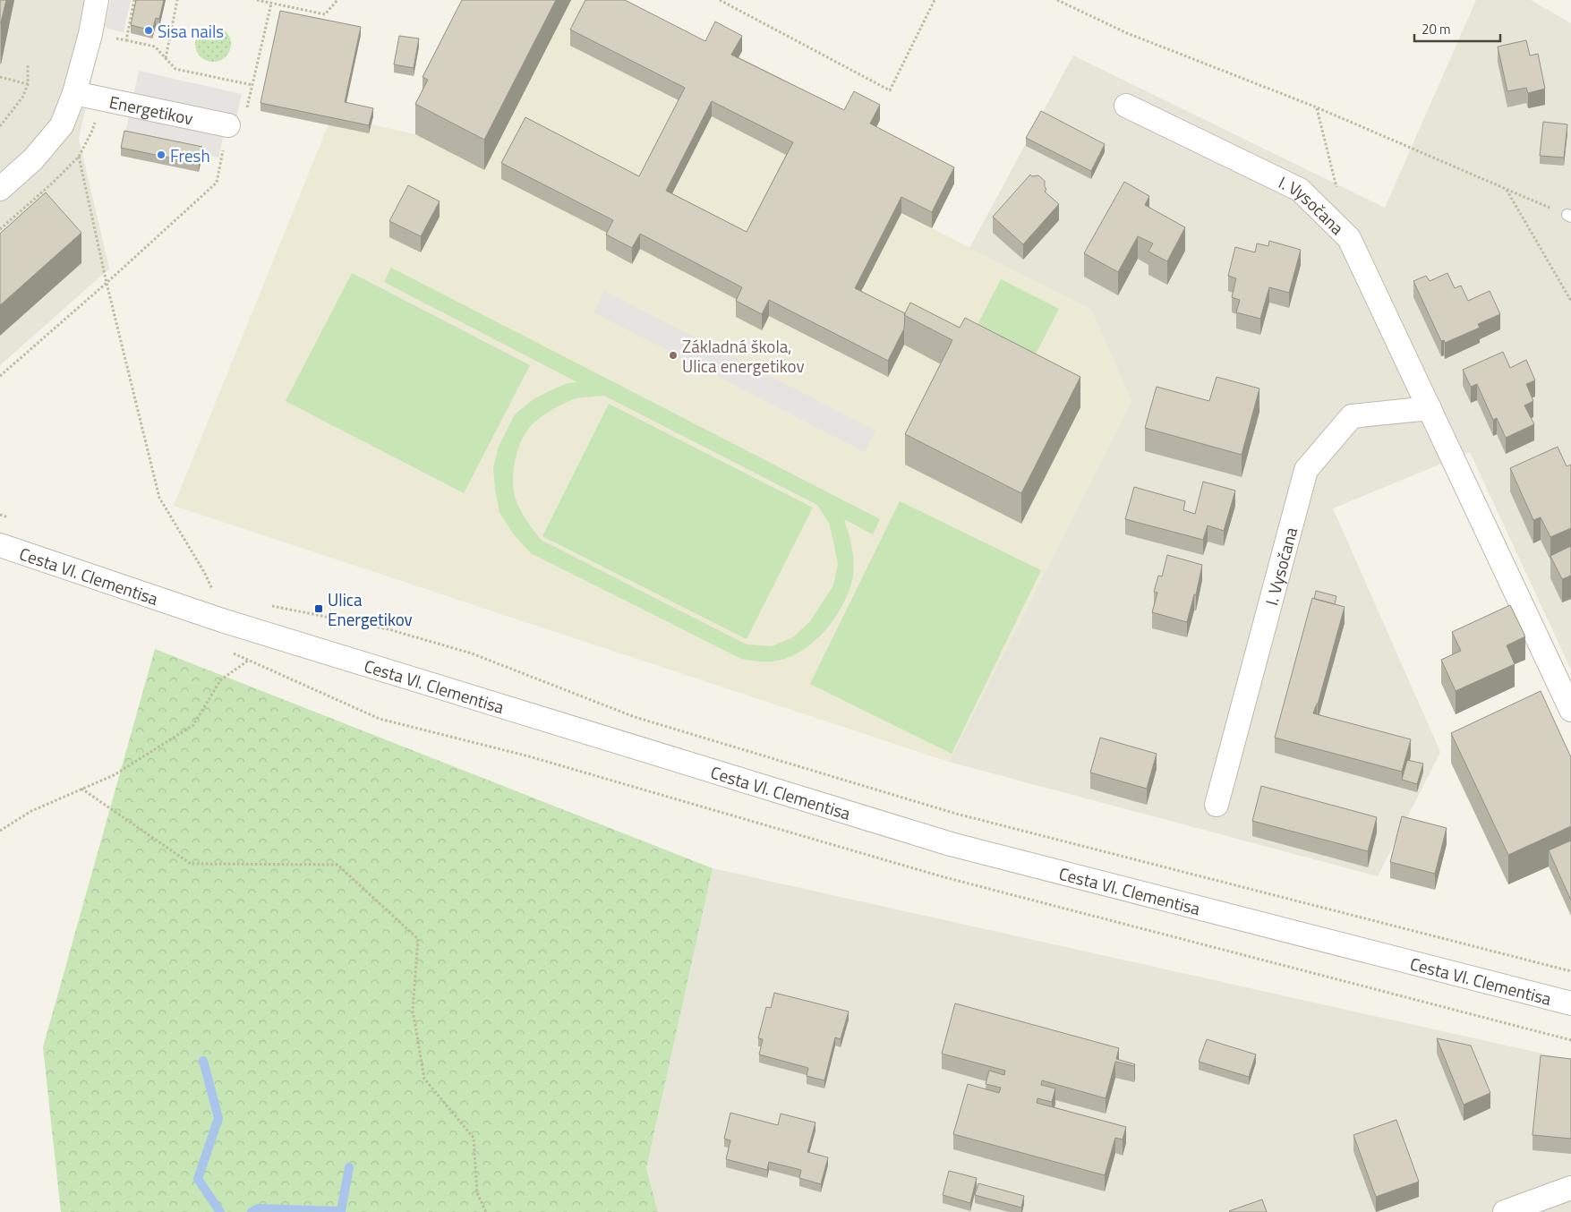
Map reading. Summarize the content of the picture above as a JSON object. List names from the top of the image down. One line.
{"streets":{"street":["Energetikov","I. Vysočana","Cesta Vl. Clementisa"]},"places":{"other":["Sisa nails","Fresh","Základná škola, Ulica energetikov"],"transit":["Ulica Energetikov"]},"scale_bar":"20 m"}
